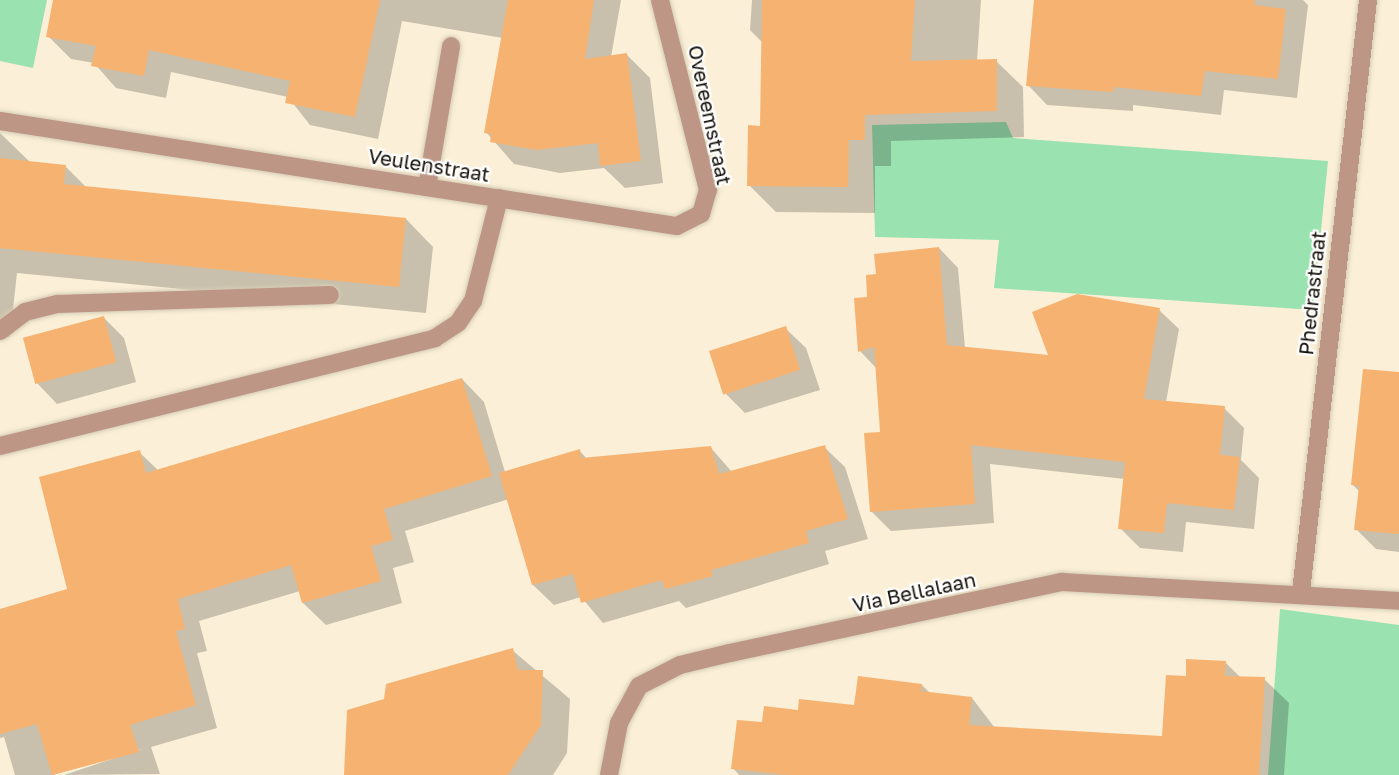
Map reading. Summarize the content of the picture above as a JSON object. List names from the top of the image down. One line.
{"streets":{"street":["Overeemstraat","Veulenstraat","Phedrastraat","Via Bellalaan"]},"crossings":[["Overeemstraat","Veulenstraat"],["Phedrastraat","Via Bellalaan"]]}
